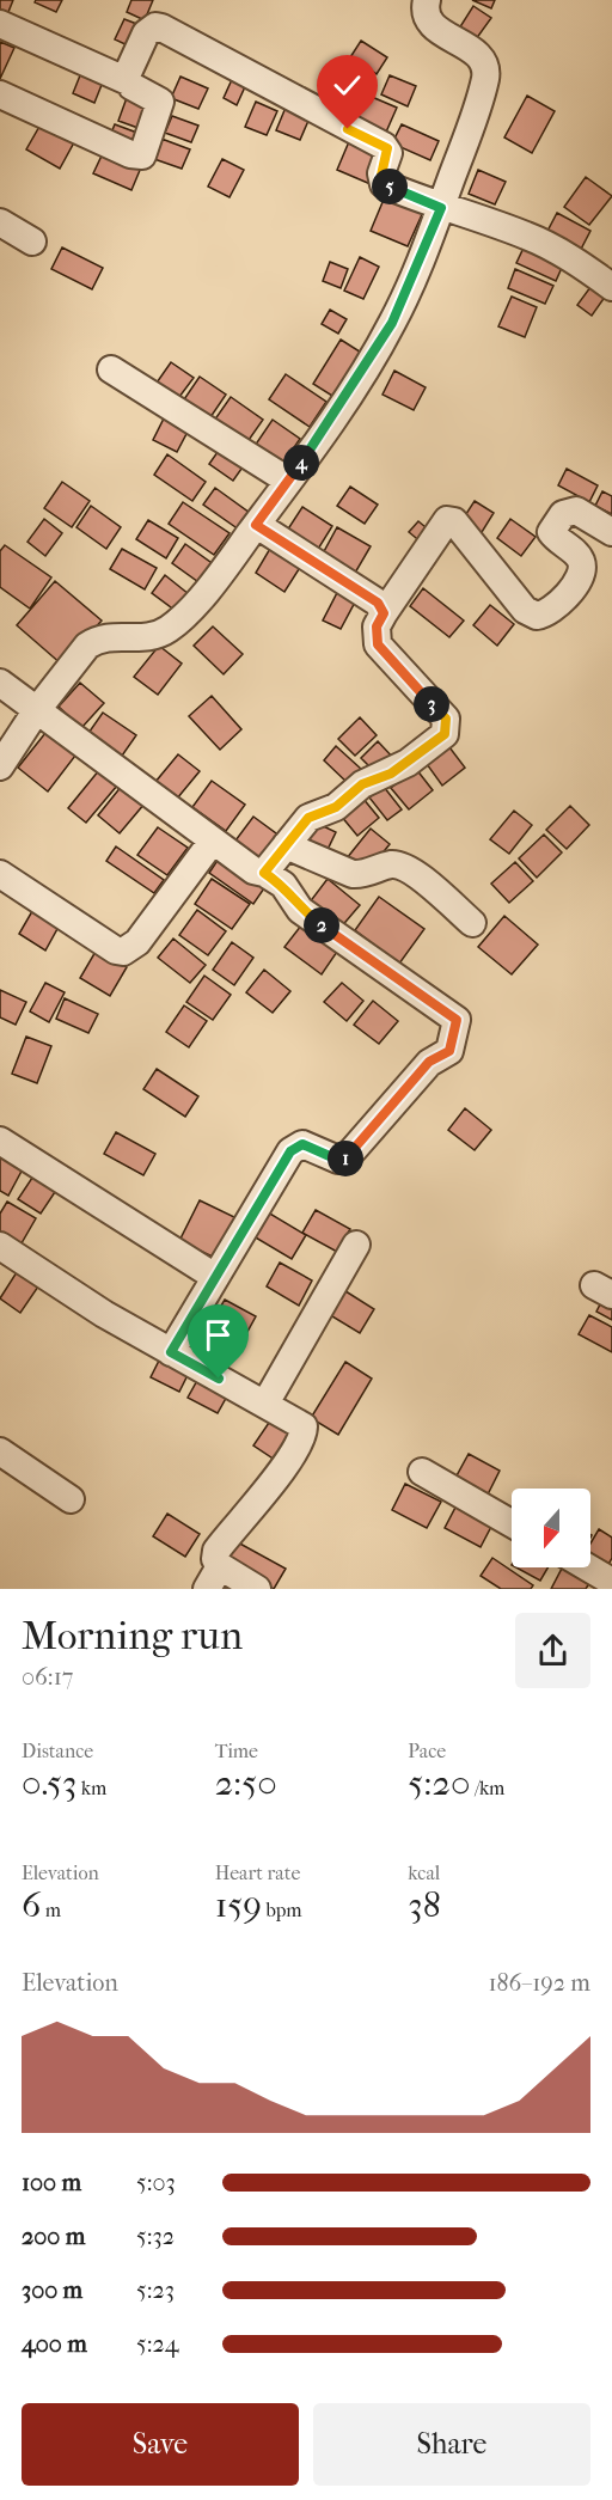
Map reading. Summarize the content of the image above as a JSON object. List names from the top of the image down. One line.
{"north":"bottom","page":{"pins":["5","4","3","2","1"],"heading":["Morning run","06:17"],"stats":[["Distance","0.53 km"],["Time","2:50"],["Pace","5:20 /km"],["Elevation","6 m"],["Heart rate","159 bpm"],["kcal","38"]],"chart":["Elevation","186–192 m"],"list":[{"name":"100 m","note":"5:03"},{"name":"200 m","note":"5:32"},{"name":"300 m","note":"5:23"},{"name":"400 m","note":"5:24"}],"buttons":["Save","Share"]}}
